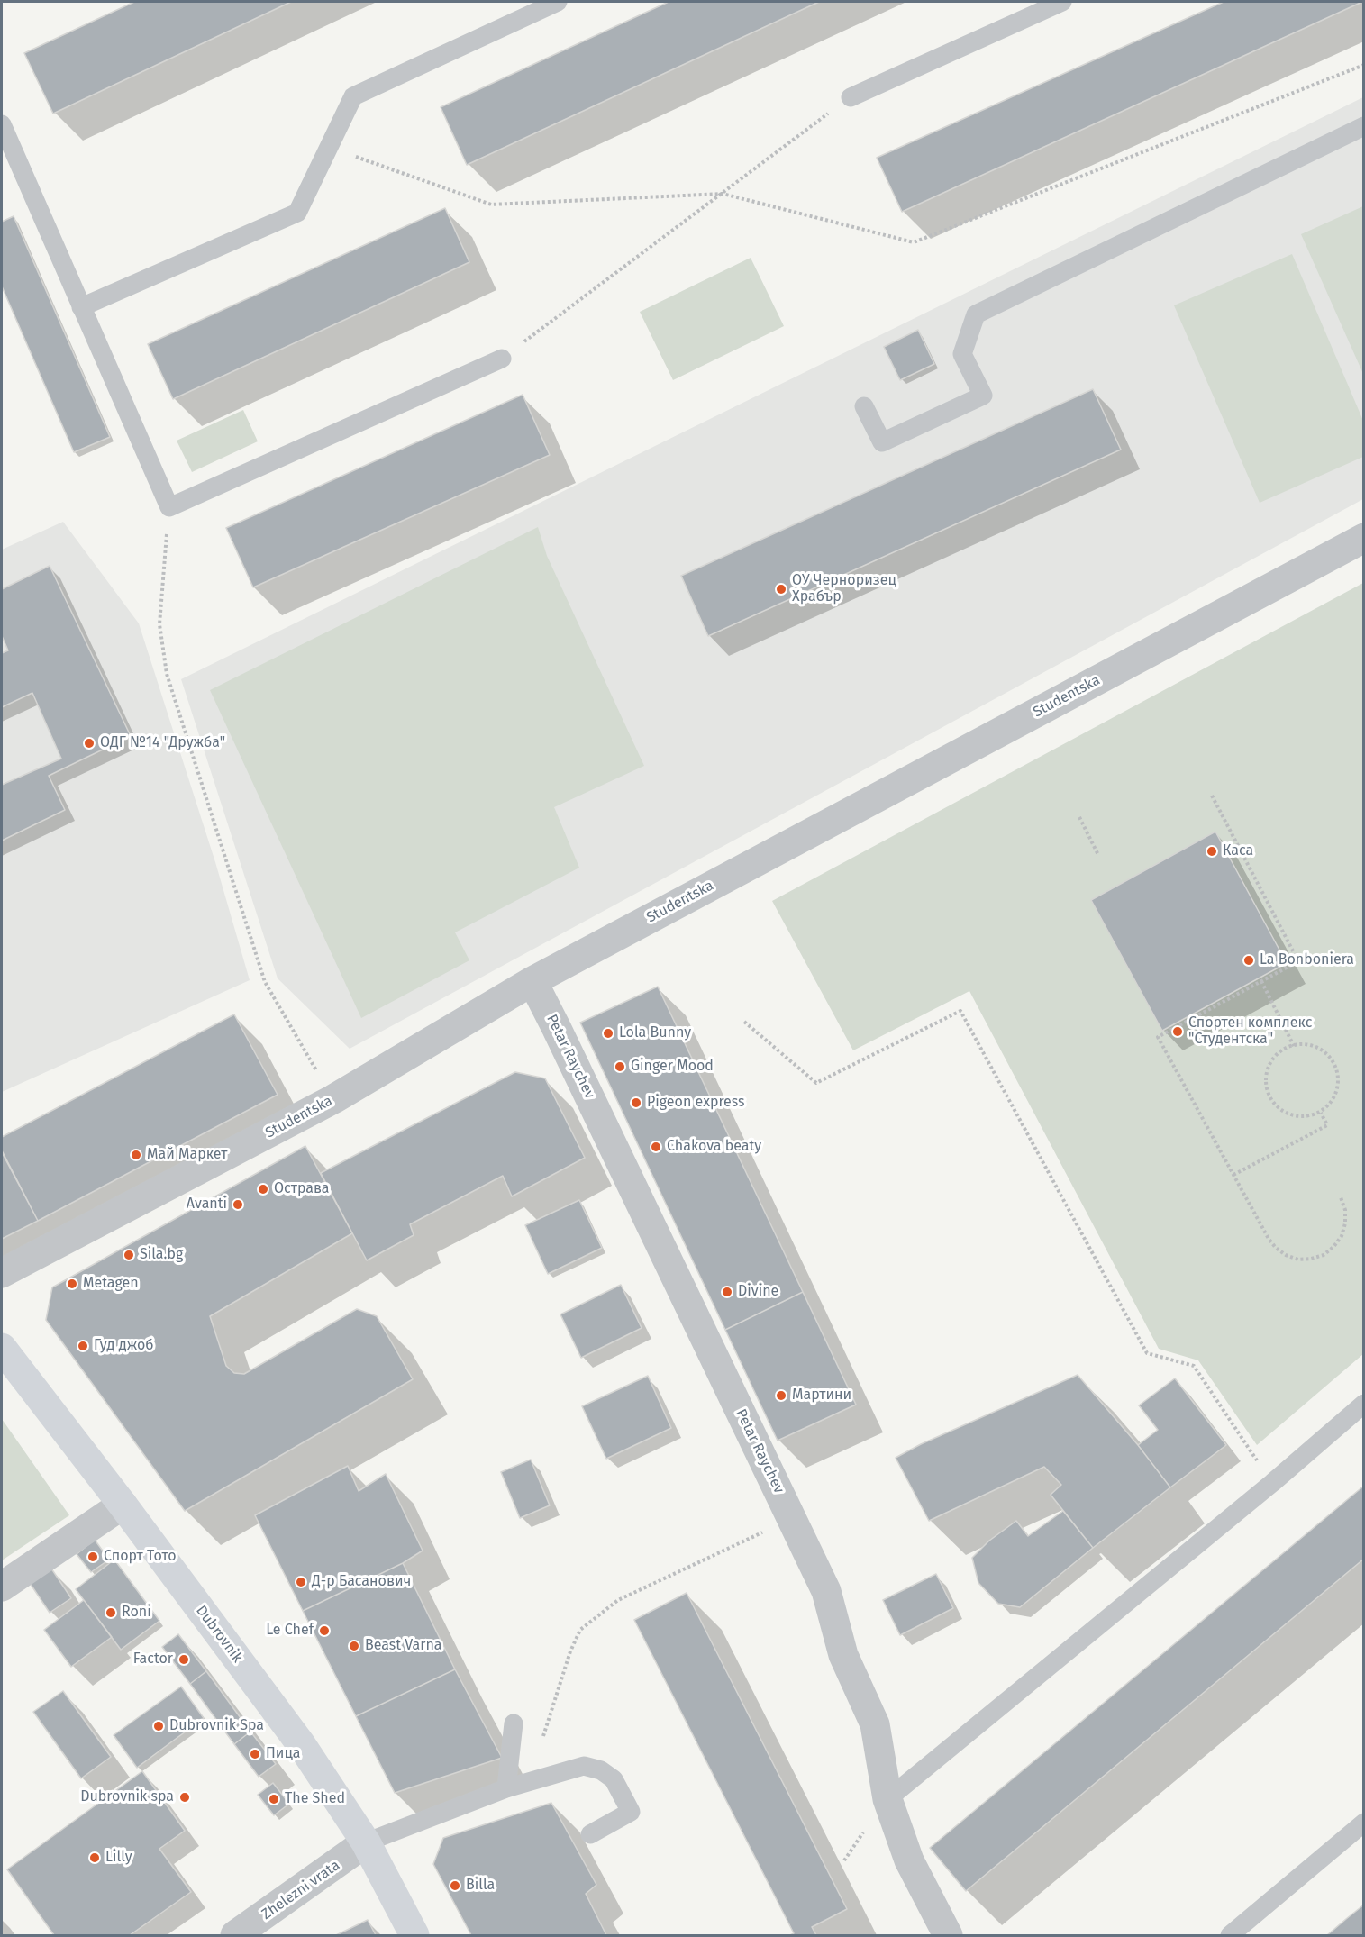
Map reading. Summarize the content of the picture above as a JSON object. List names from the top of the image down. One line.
{"streets":{"street":["Studentska","Petar Raychev","Dubrovnik","Zhelezni vrata"]},"crossings":[["Studentska","Petar Raychev"],["Dubrovnik","Zhelezni vrata"]],"places":["ОУ Черноризец Храбър","ОДГ №14 \"Дружба\"","Каса","La Bonboniera","Спортен комплекс \"Студентска\"","Lola Bunny","Ginger Mood","Pigeon express","Chakova beaty","Май Маркет","Острава","Avanti","Sila.bg","Metagen","Divine","Гуд джоб","Мартини","Спорт Тото","Д-р Басанович","Roni","Le Chef","Beast Varna","Factor","Dubrovnik Spa","Пица","Dubrovnik spa","The Shed","Lilly","Billa"]}
